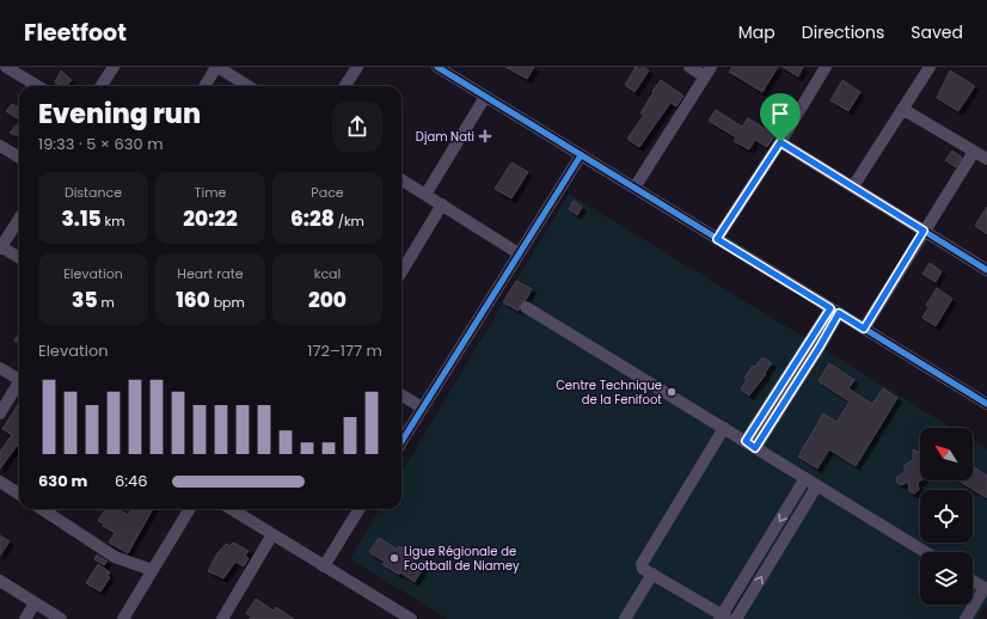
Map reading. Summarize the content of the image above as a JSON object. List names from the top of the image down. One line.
{"places":{"health":["Djam Nati"],"other":["Centre Technique de la Fenifoot","Ligue Régionale de Football de Niamey"]},"north":"top left","page":{"header":"Fleetfoot","nav":["Map","Directions","Saved"],"heading":["Evening run","19:33 · 5 × 630 m"],"stats":[["Distance","3.15 km"],["Time","20:22"],["Pace","6:28 /km"],["Elevation","35 m"],["Heart rate","160 bpm"],["kcal","200"]],"chart":["Elevation","172–177 m"],"list":[{"name":"630 m","note":"6:46"}]}}
